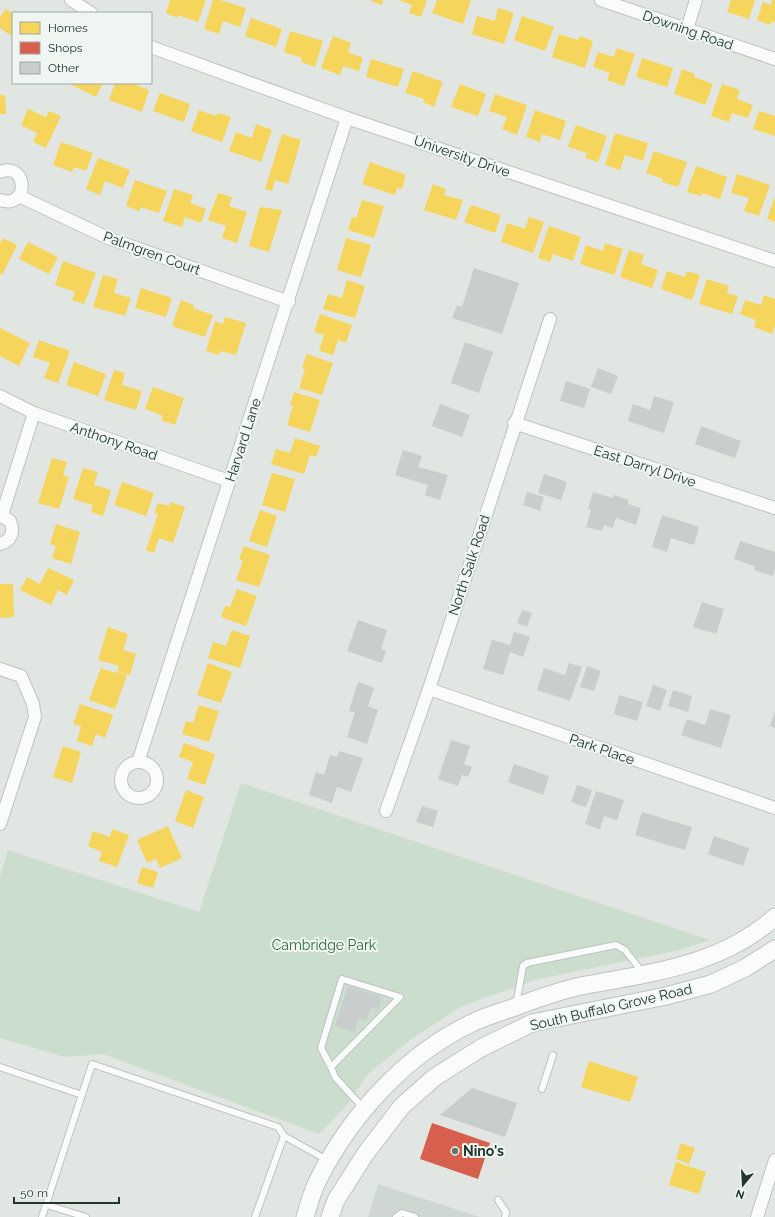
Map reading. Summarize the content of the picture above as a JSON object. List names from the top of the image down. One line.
{"streets":{"main road":["South Buffalo Grove Road"],"street":["Downing Road","University Drive","Palmgren Court","Harvard Lane","Anthony Road","East Darryl Drive","North Salk Road","Park Place"]},"crossings":[["University Drive","Harvard Lane"],["Palmgren Court","Harvard Lane"],["Harvard Lane","Anthony Road"],["East Darryl Drive","North Salk Road"],["North Salk Road","Park Place"]],"parks":["Cambridge Park"],"places":["Nino's"],"legend":["Homes","Shops","Other"],"scale_bar":"50 m","north":"bottom"}
